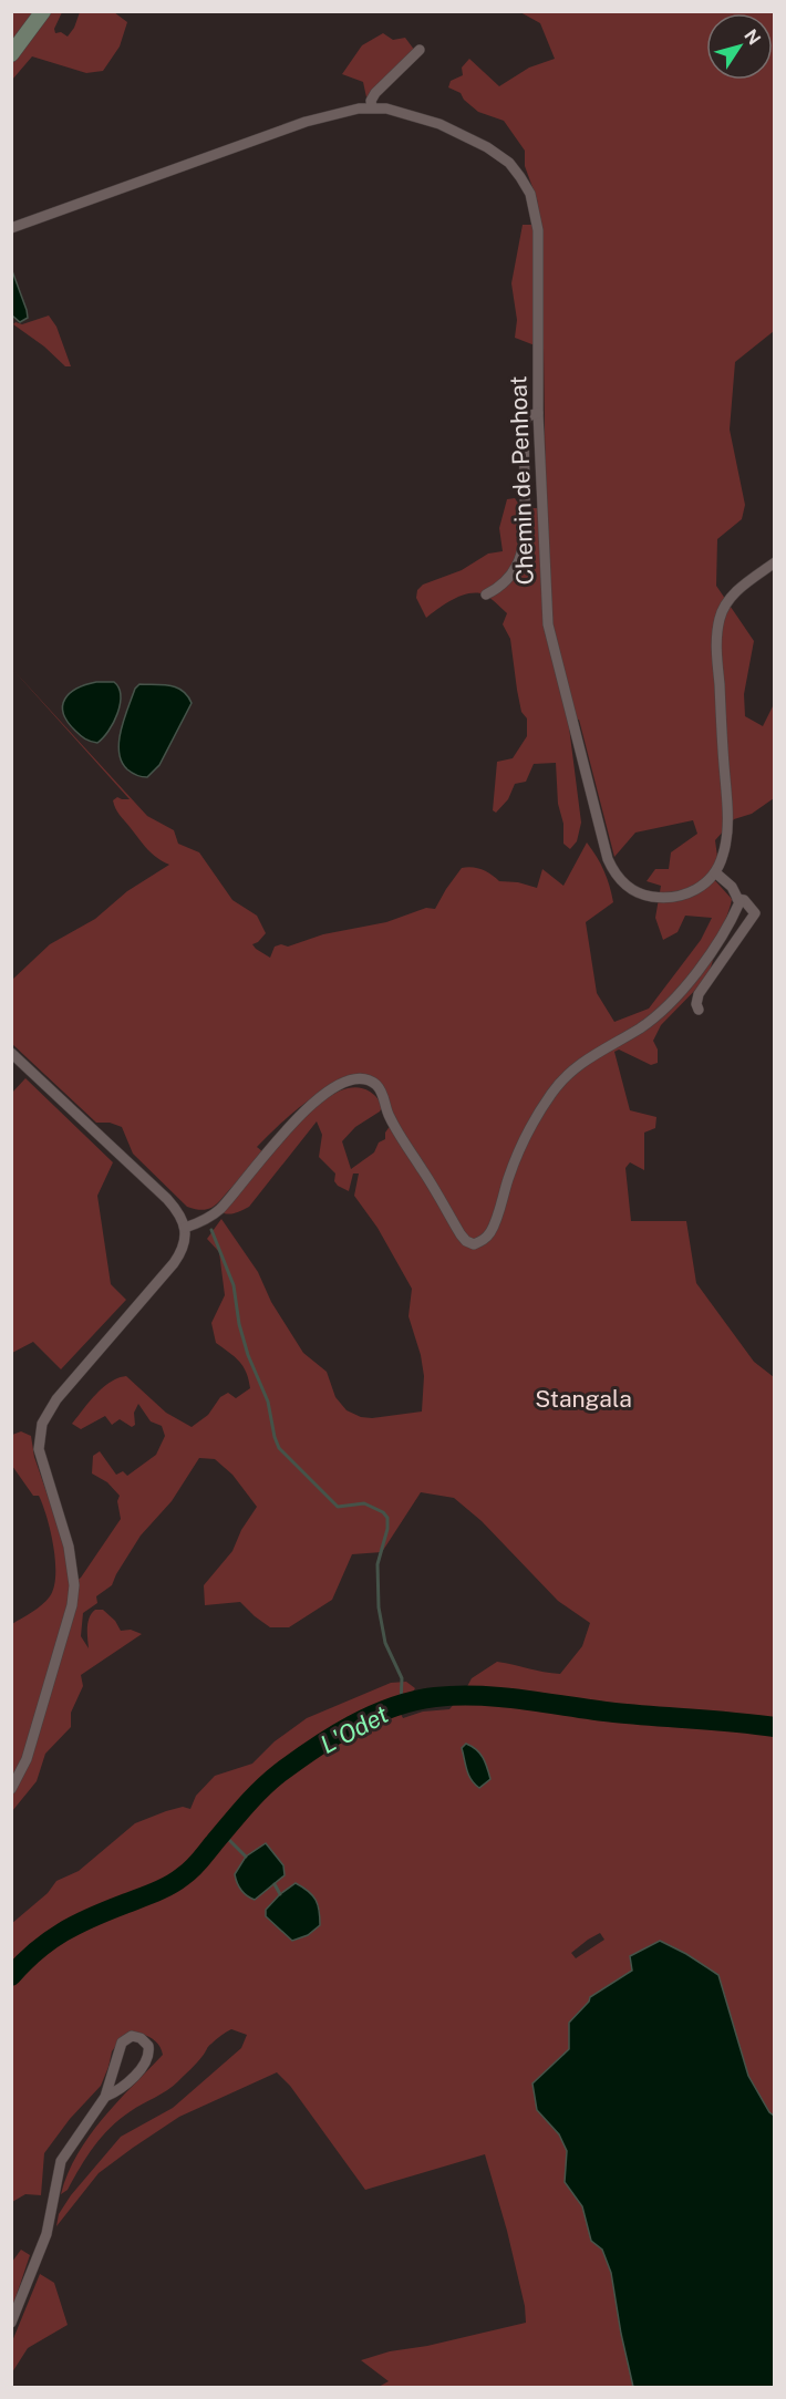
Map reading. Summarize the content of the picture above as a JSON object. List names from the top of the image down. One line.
{"streets":{"street":["Chemin de Penhoat"]},"water":["L'Odet"],"parks":["Stangala"],"north":"top right"}
